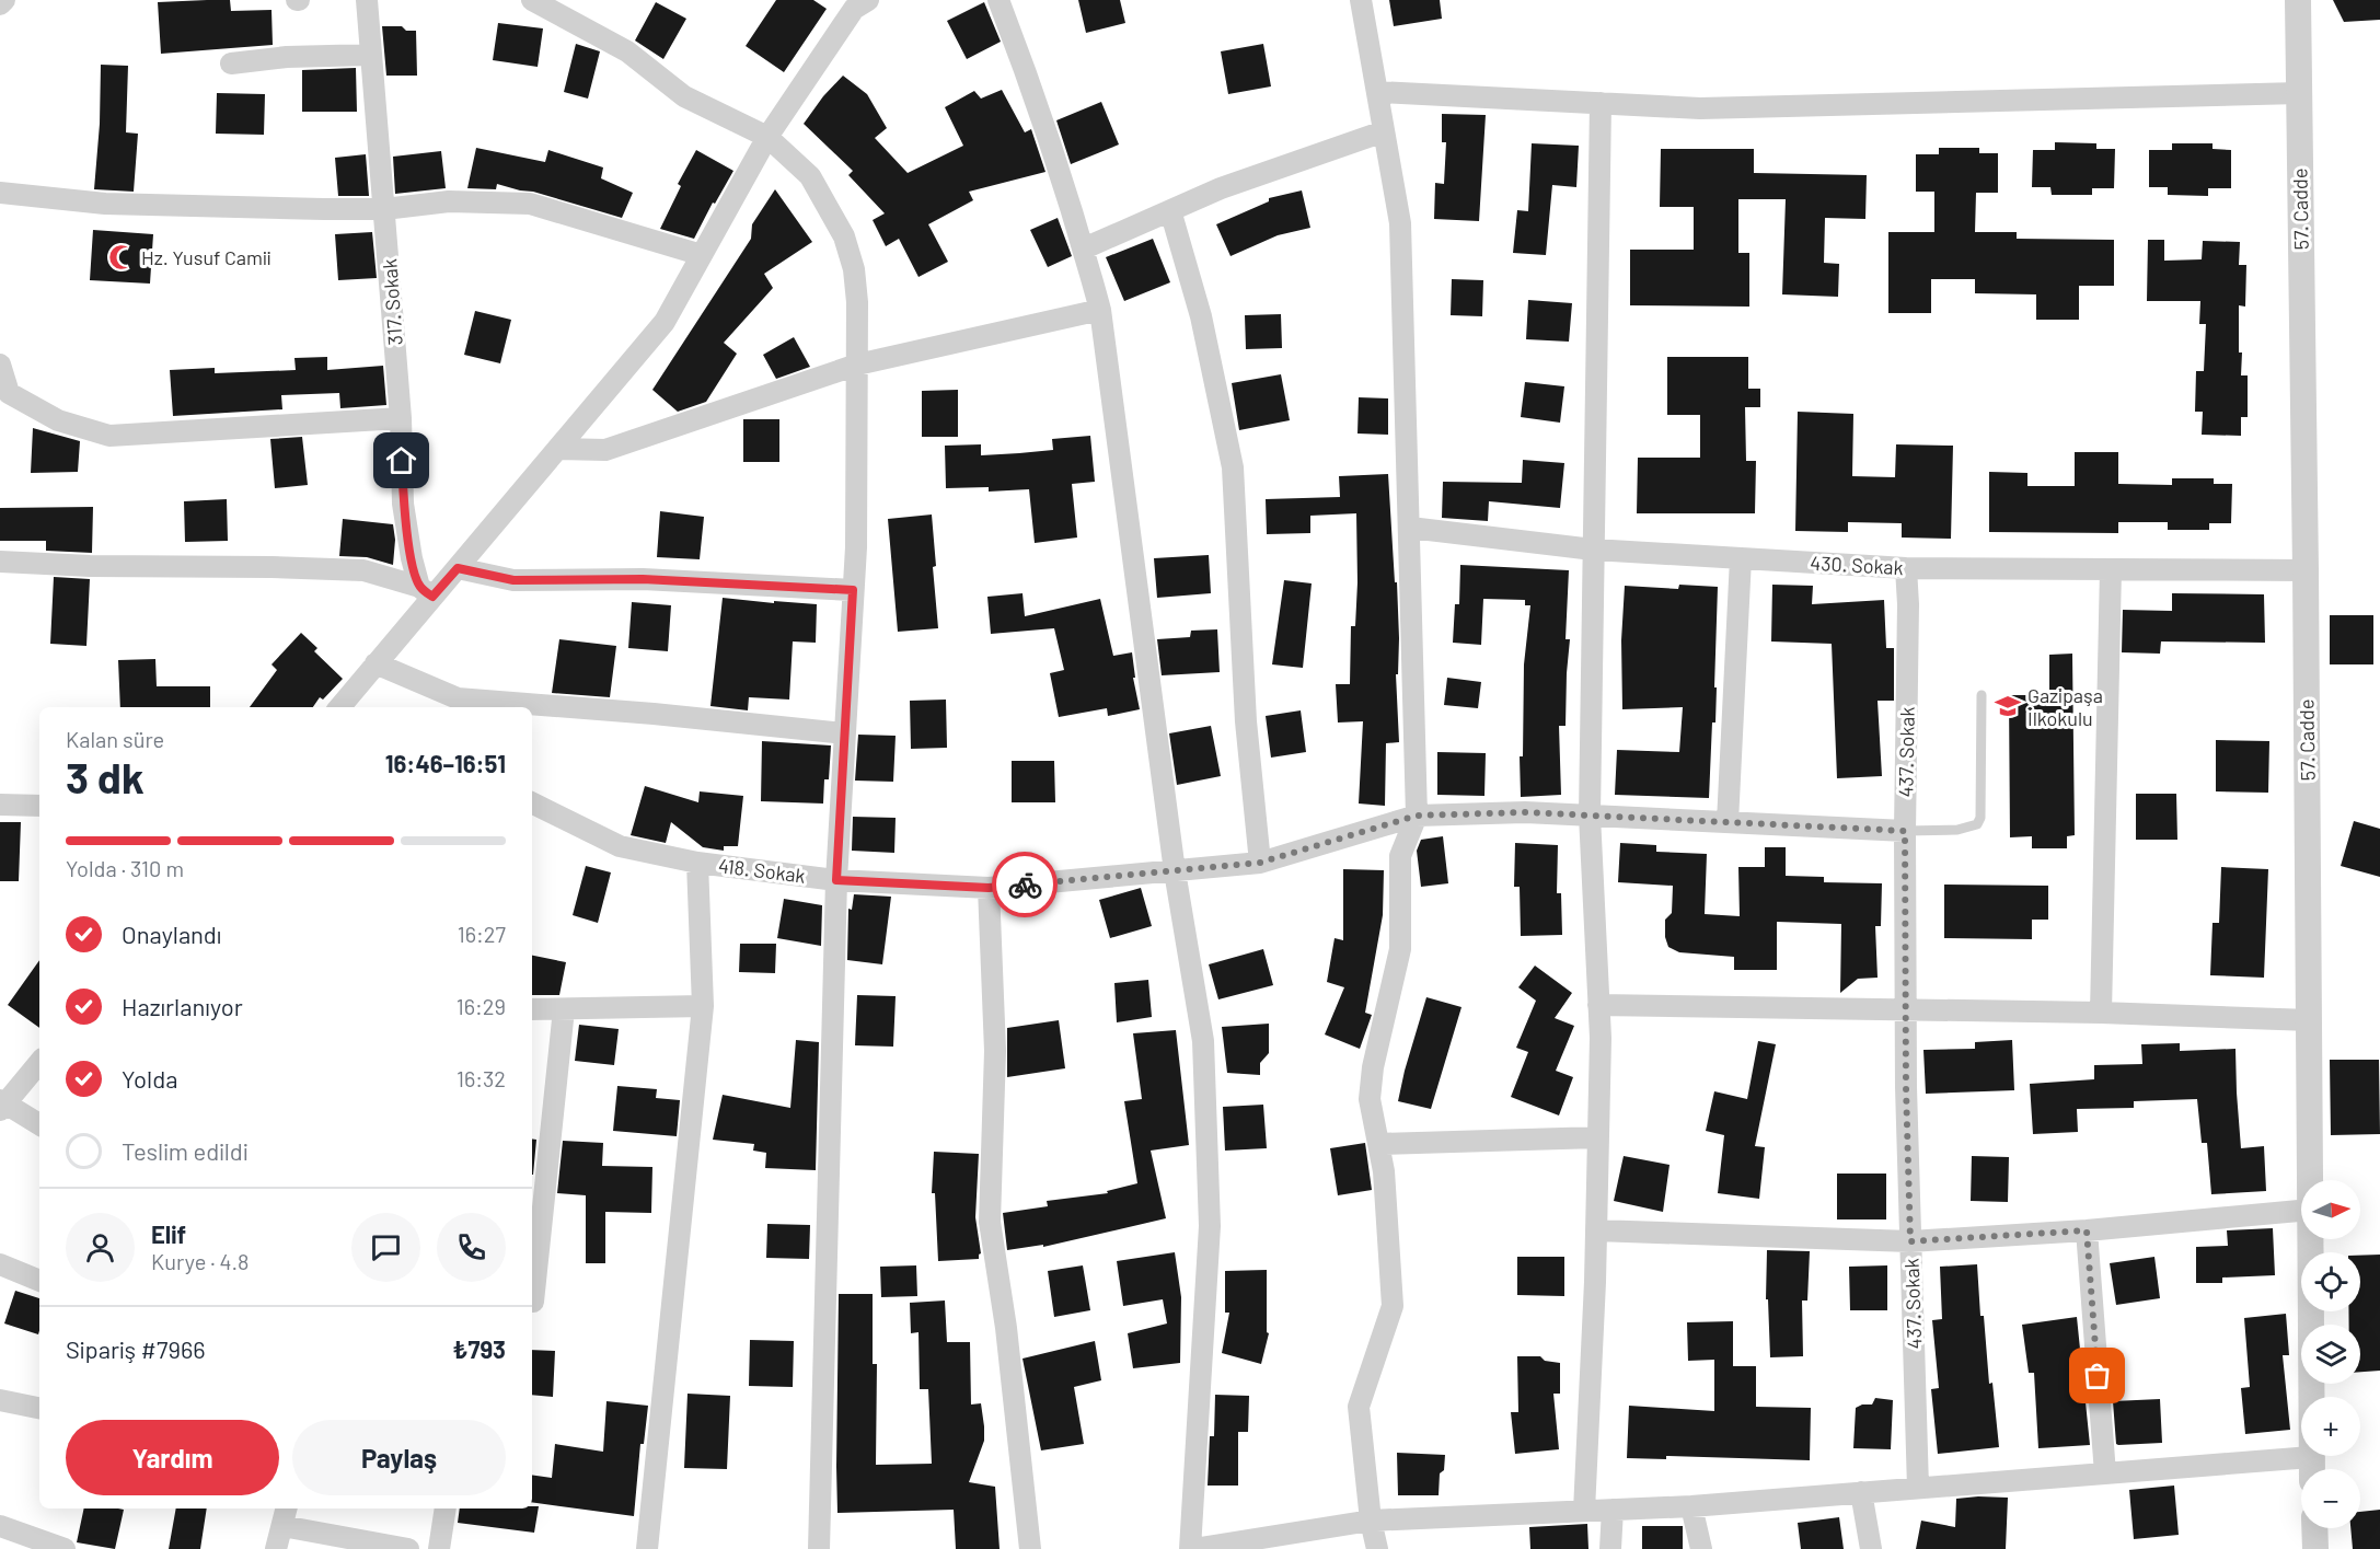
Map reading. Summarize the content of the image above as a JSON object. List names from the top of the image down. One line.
{"streets":{"street":["57. Cadde","317. Sokak","430. Sokak","437. Sokak","418. Sokak"]},"crossings":[["57. Cadde","430. Sokak"],["430. Sokak","437. Sokak"],["437. Sokak","418. Sokak"]],"places":{"mosque":["Hz. Yusuf Camii"],"school or university":["Gazipaşa İlkokulu"]},"north":"right","page":{"heading":["3 dk","Kalan süre","16:46–16:51"],"panel":["Elif","Kurye · 4.8","Sipariş #7966","₺793"],"bar":"Yolda · 310 m","list":[["Onaylandı","16:27"],["Hazırlanıyor","16:29"],["Yolda","16:32"],"Teslim edildi"],"map_buttons":["+","−"],"buttons":["Yardım","Paylaş"]}}
